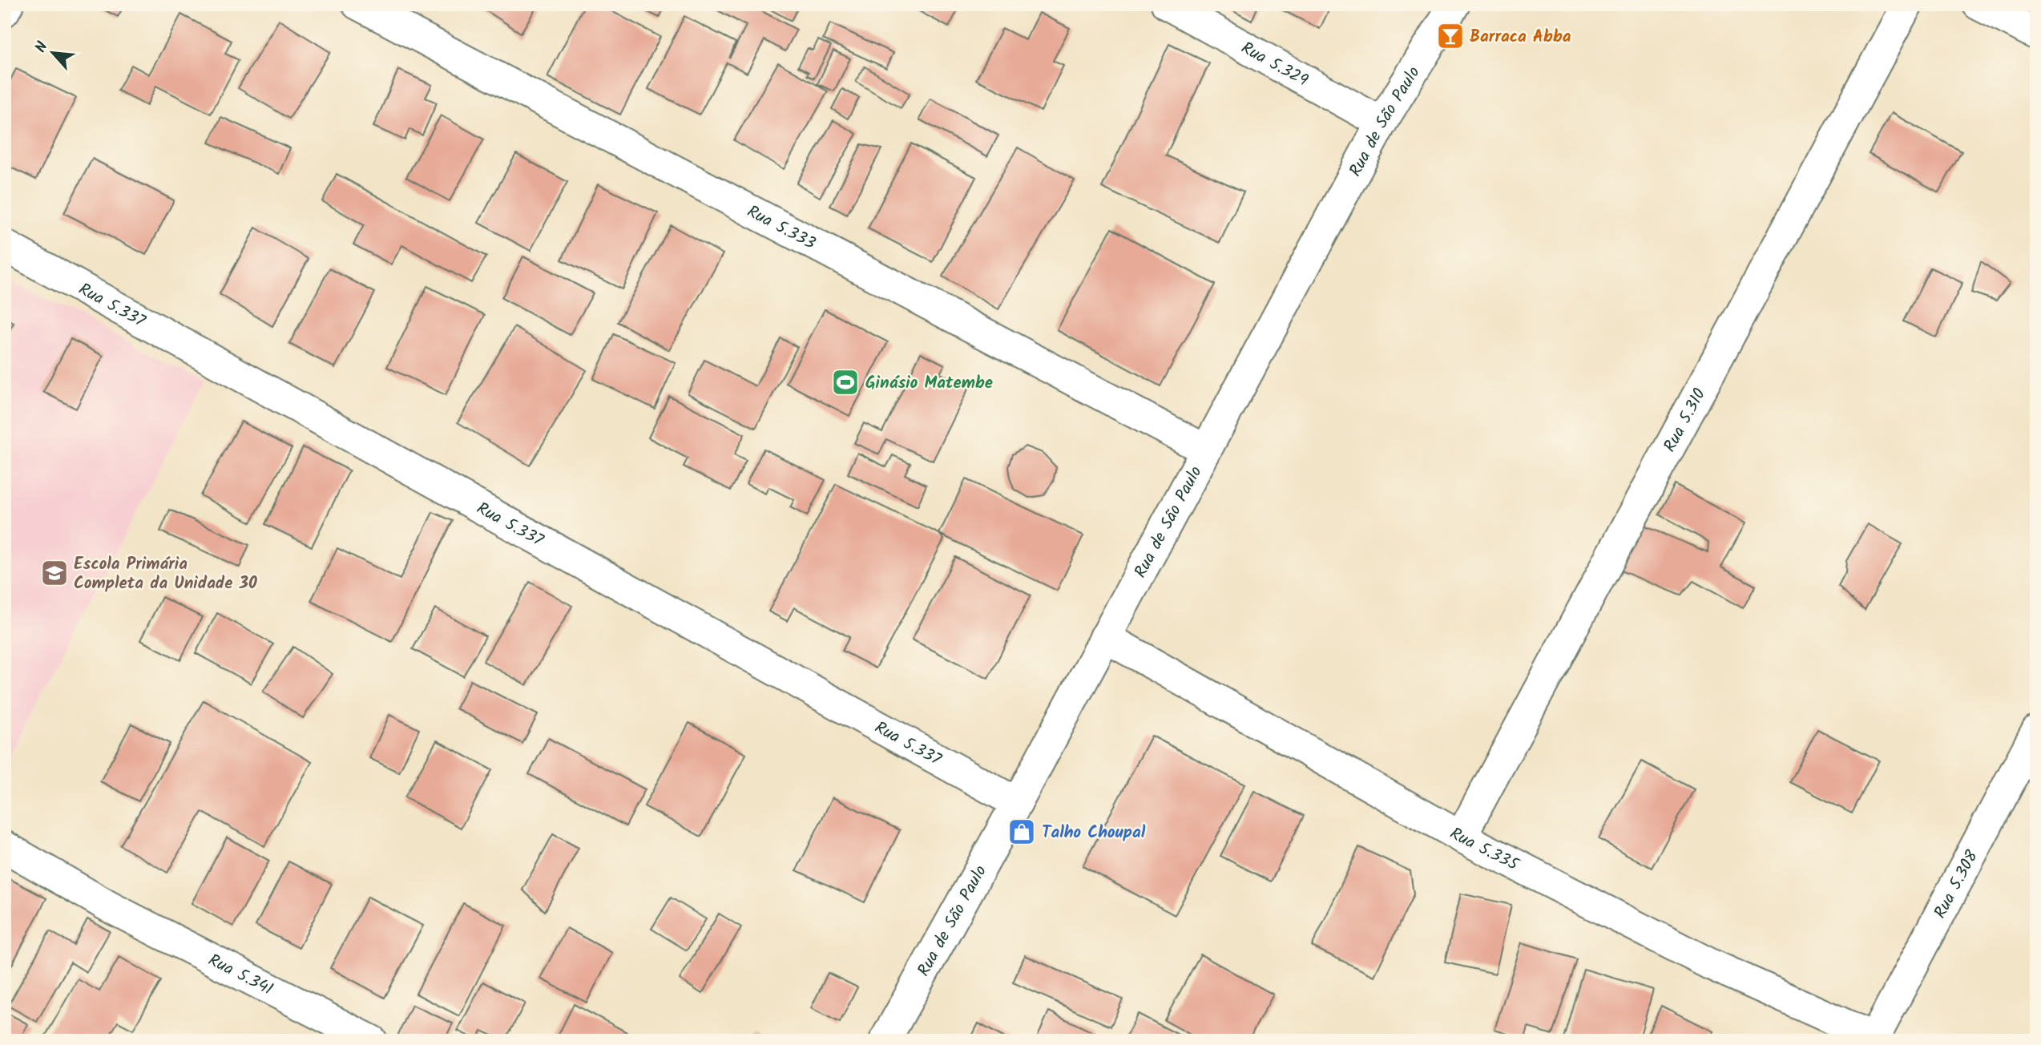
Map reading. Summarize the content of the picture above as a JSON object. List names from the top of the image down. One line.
{"streets":{"street":["Rua 5.329","Rua de São Paulo","Rua 5.333","Rua 5.337","Rua 5.310","Rua 5.335","Rua 5.308","Rua 5.341"]},"crossings":[["Rua 5.329","Rua de São Paulo"],["Rua de São Paulo","Rua 5.333"],["Rua de São Paulo","Rua 5.337"],["Rua de São Paulo","Rua 5.335"],["Rua 5.310","Rua 5.335"],["Rua 5.335","Rua 5.308"]],"places":{"bar":["Barraca Abba"],"sports":["Ginásio Matembe"],"school or university":["Escola Primária Completa da Unidade 30"],"shop":["Talho Choupal"]},"north":"top left"}
